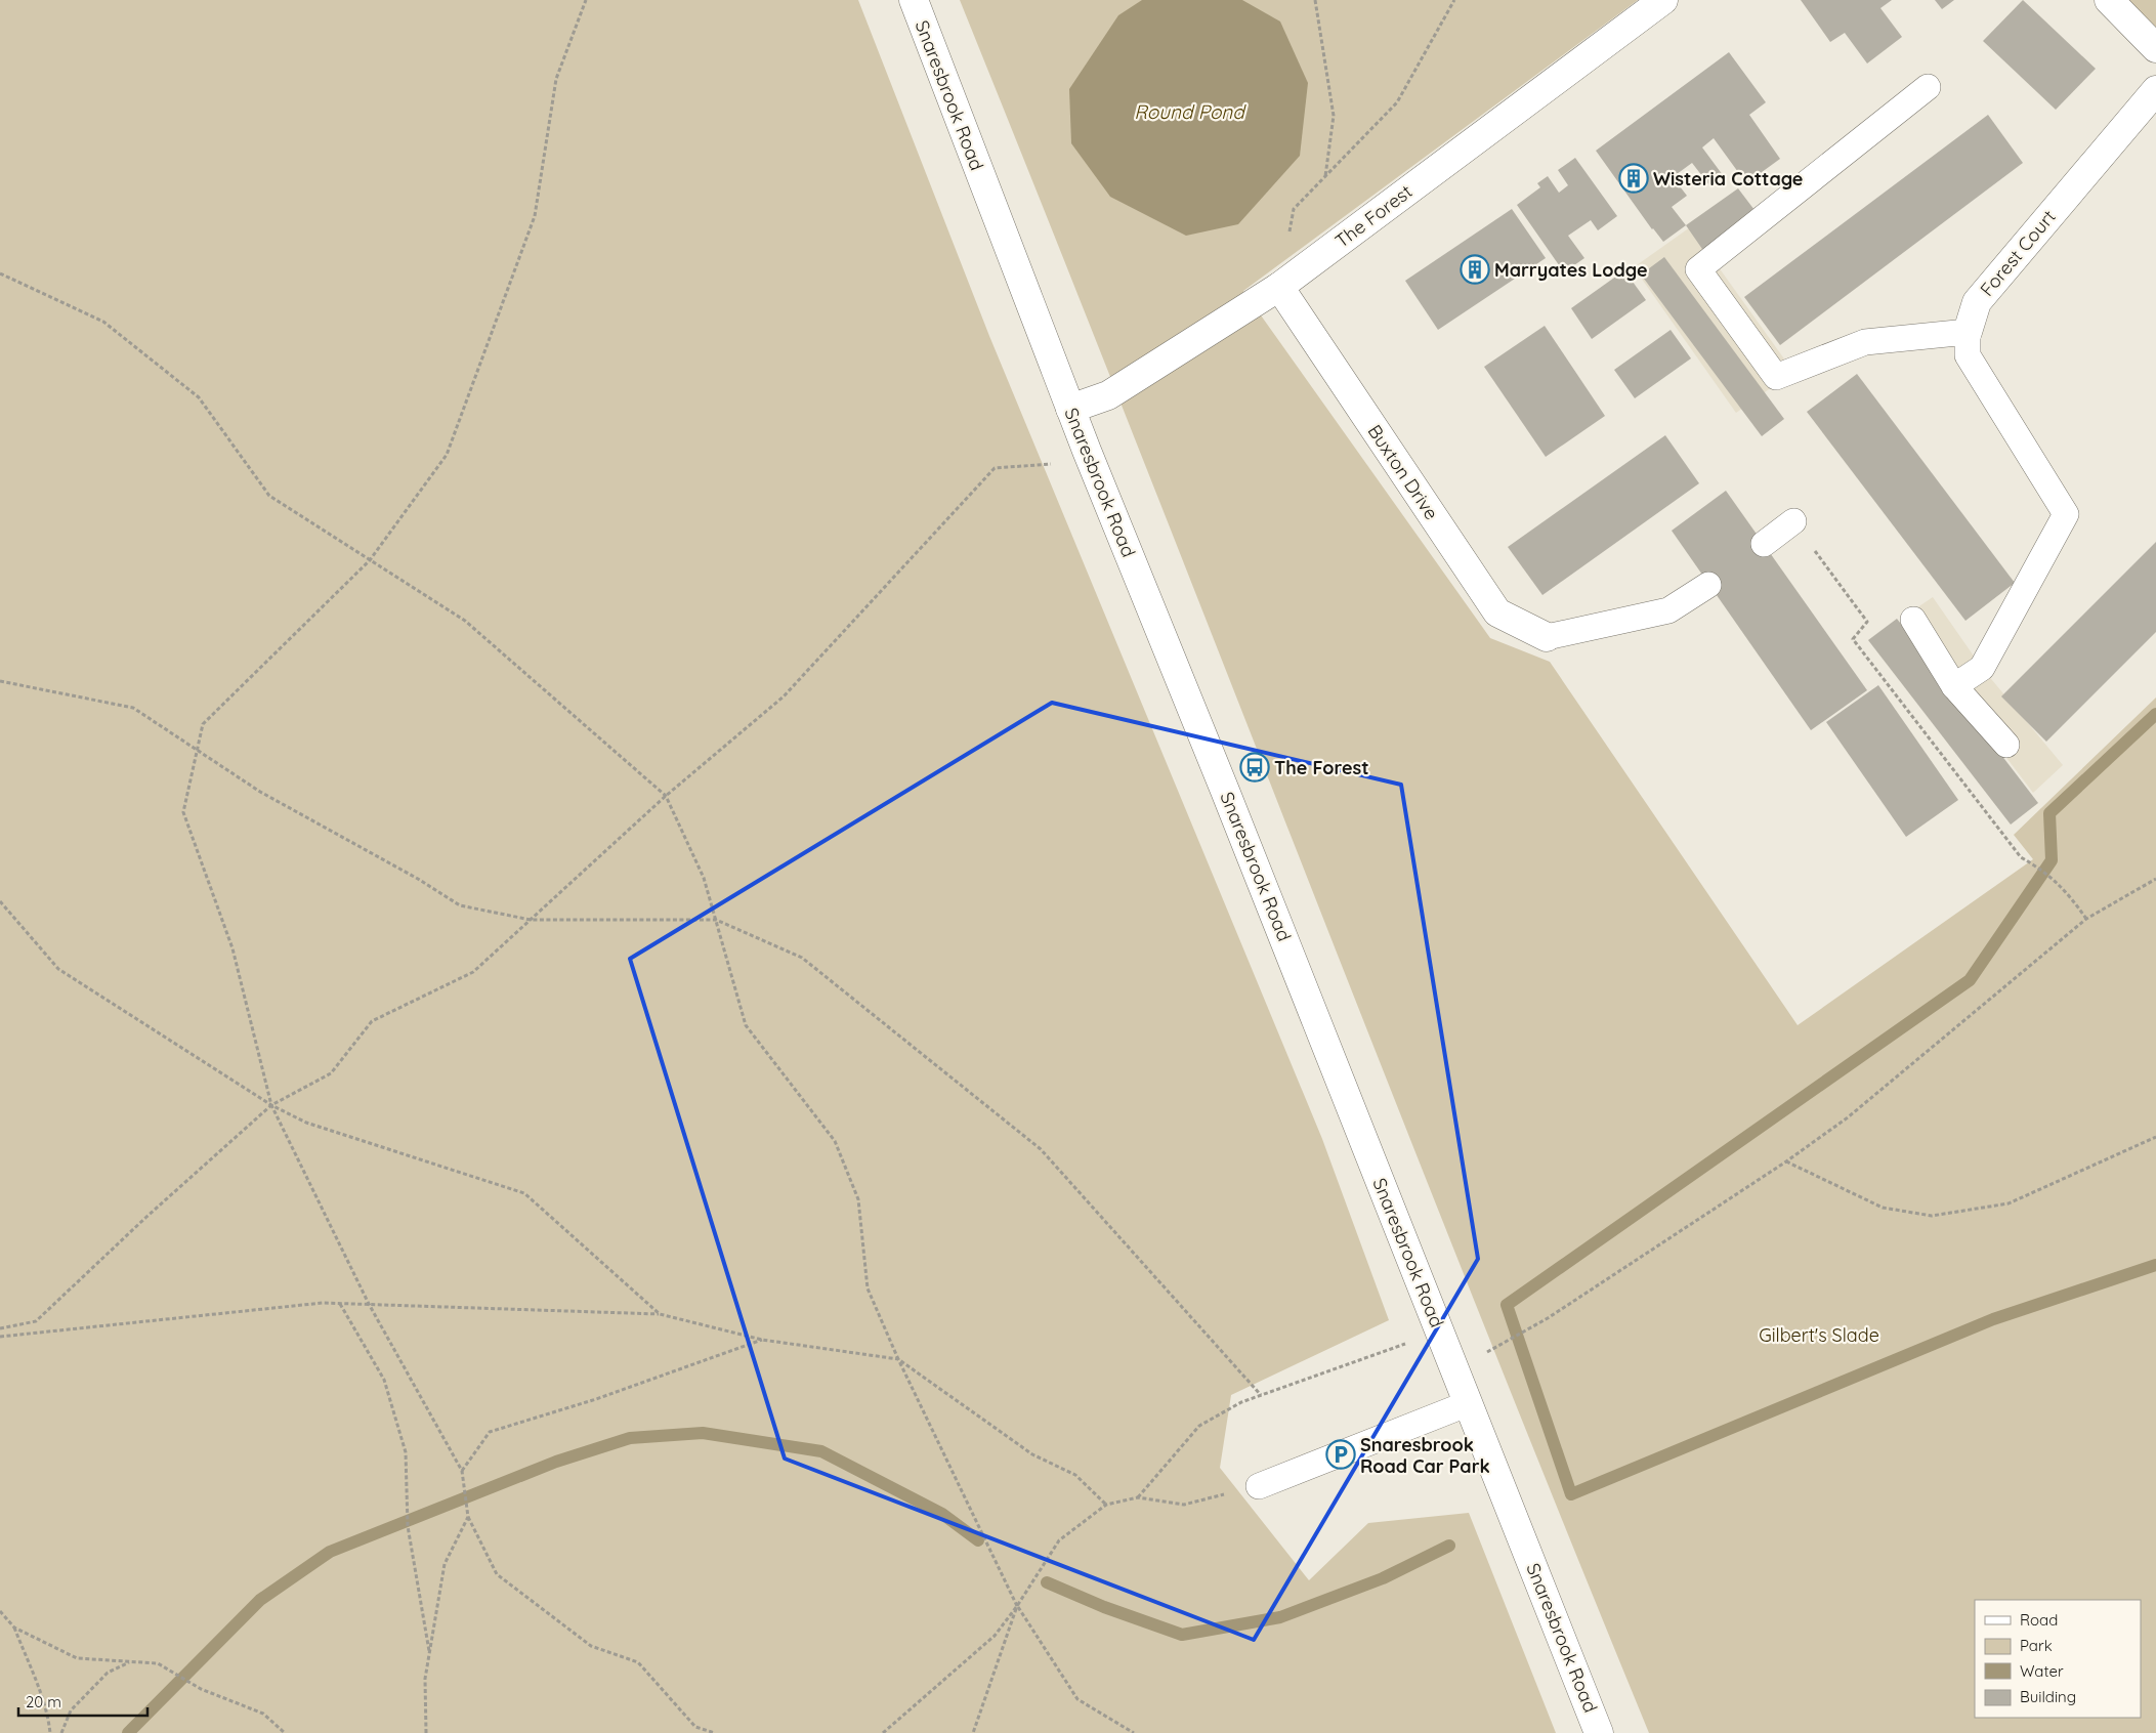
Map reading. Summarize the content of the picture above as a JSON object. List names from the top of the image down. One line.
{"streets":{"street":["Snaresbrook Road","The Forest","Forest Court","Buxton Drive"]},"crossings":[["Snaresbrook Road","The Forest"],["The Forest","Buxton Drive"]],"water":["Round Pond"],"parks":["Gilbert's Slade"],"places":{"building":["Wisteria Cottage","Marryates Lodge"],"bus stop":["The Forest"],"parking":["Snaresbrook Road Car Park"]},"legend":["Road","Park","Water","Building"],"scale_bar":"20 m"}
